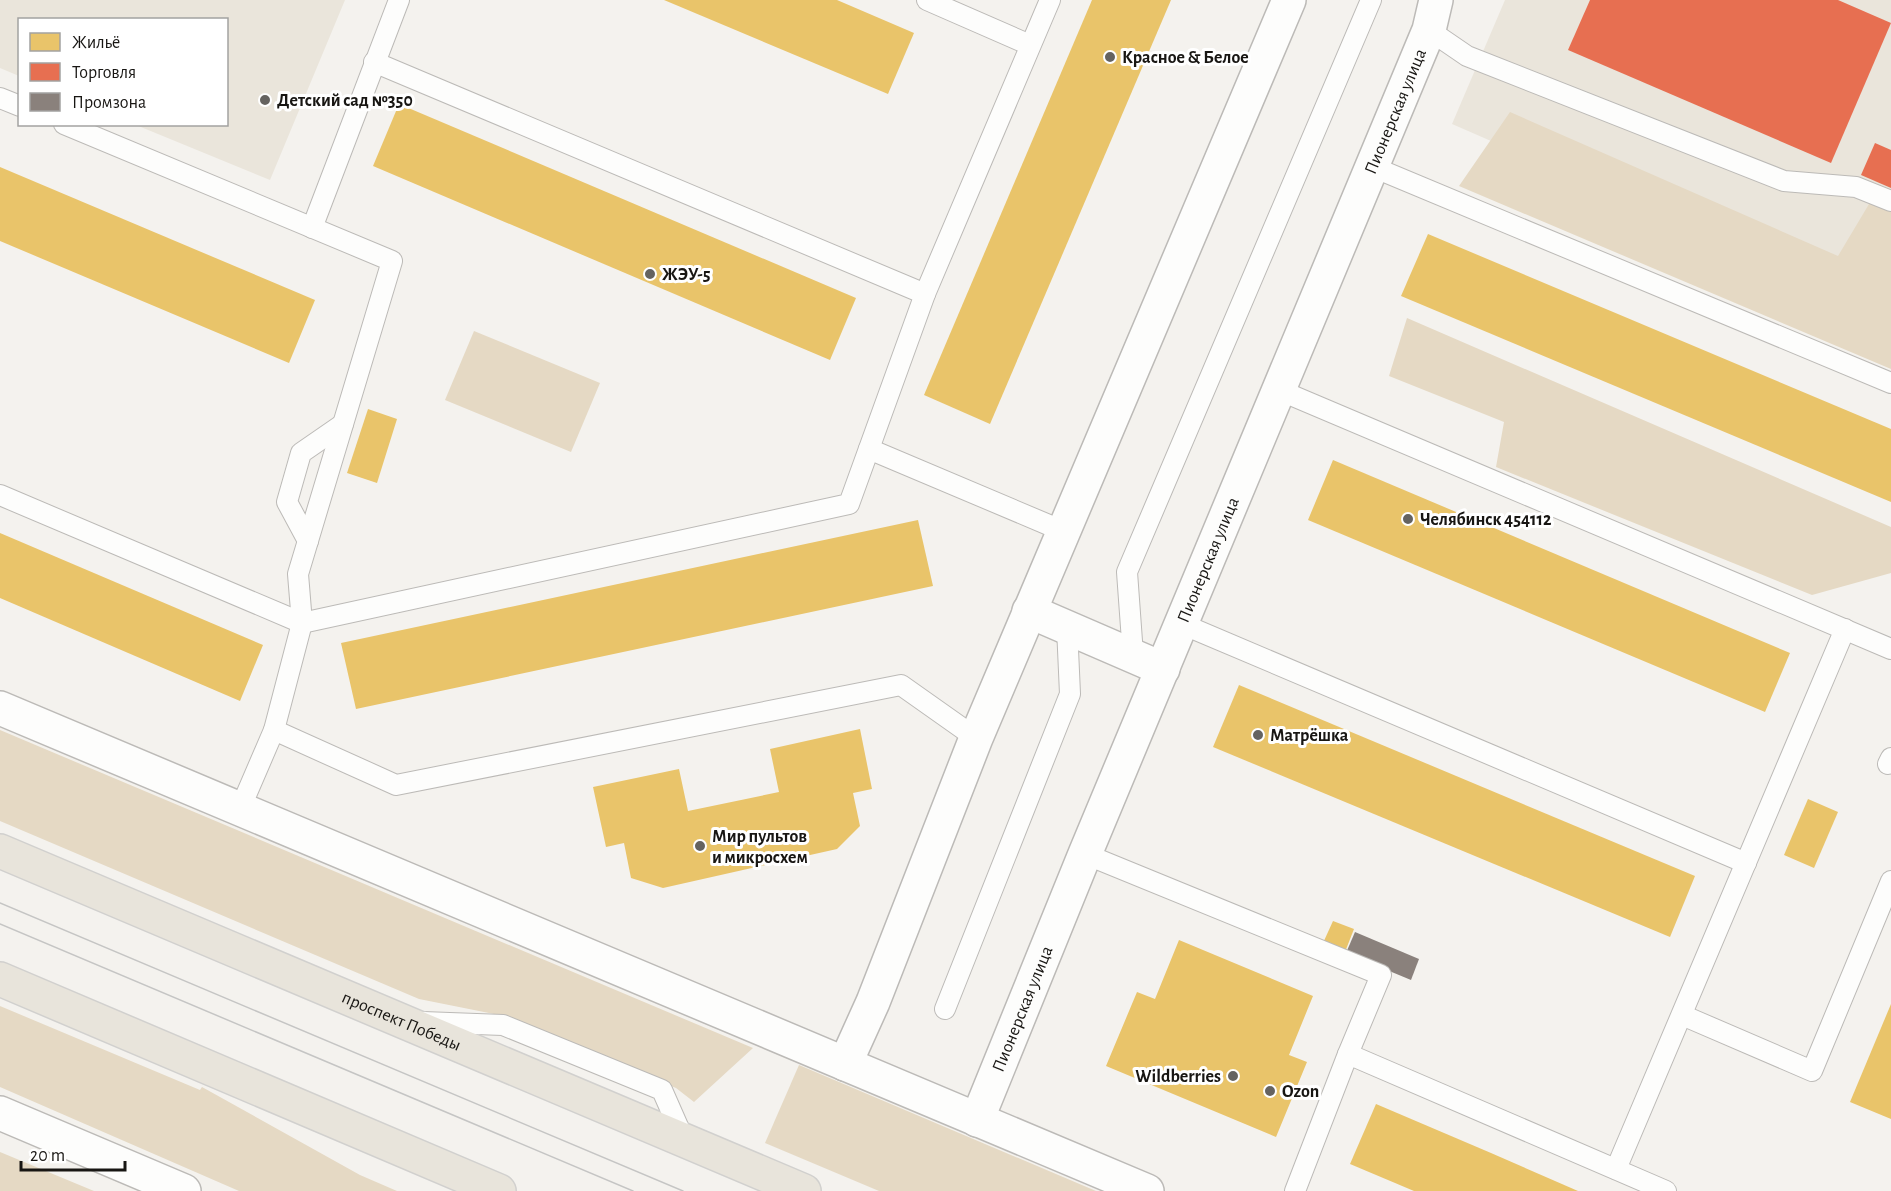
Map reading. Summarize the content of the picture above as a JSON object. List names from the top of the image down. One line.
{"streets":{"main road":["проспект Победы"],"street":["Пионерская улица"]},"places":["Красное & Белое","Детский сад №350","ЖЭУ-5","Челябинск 454112","Матрёшка","Мир пультов и микросхем","Wildberries","Ozon"],"legend":["Жильё","Торговля","Промзона"],"scale_bar":"20 m"}
